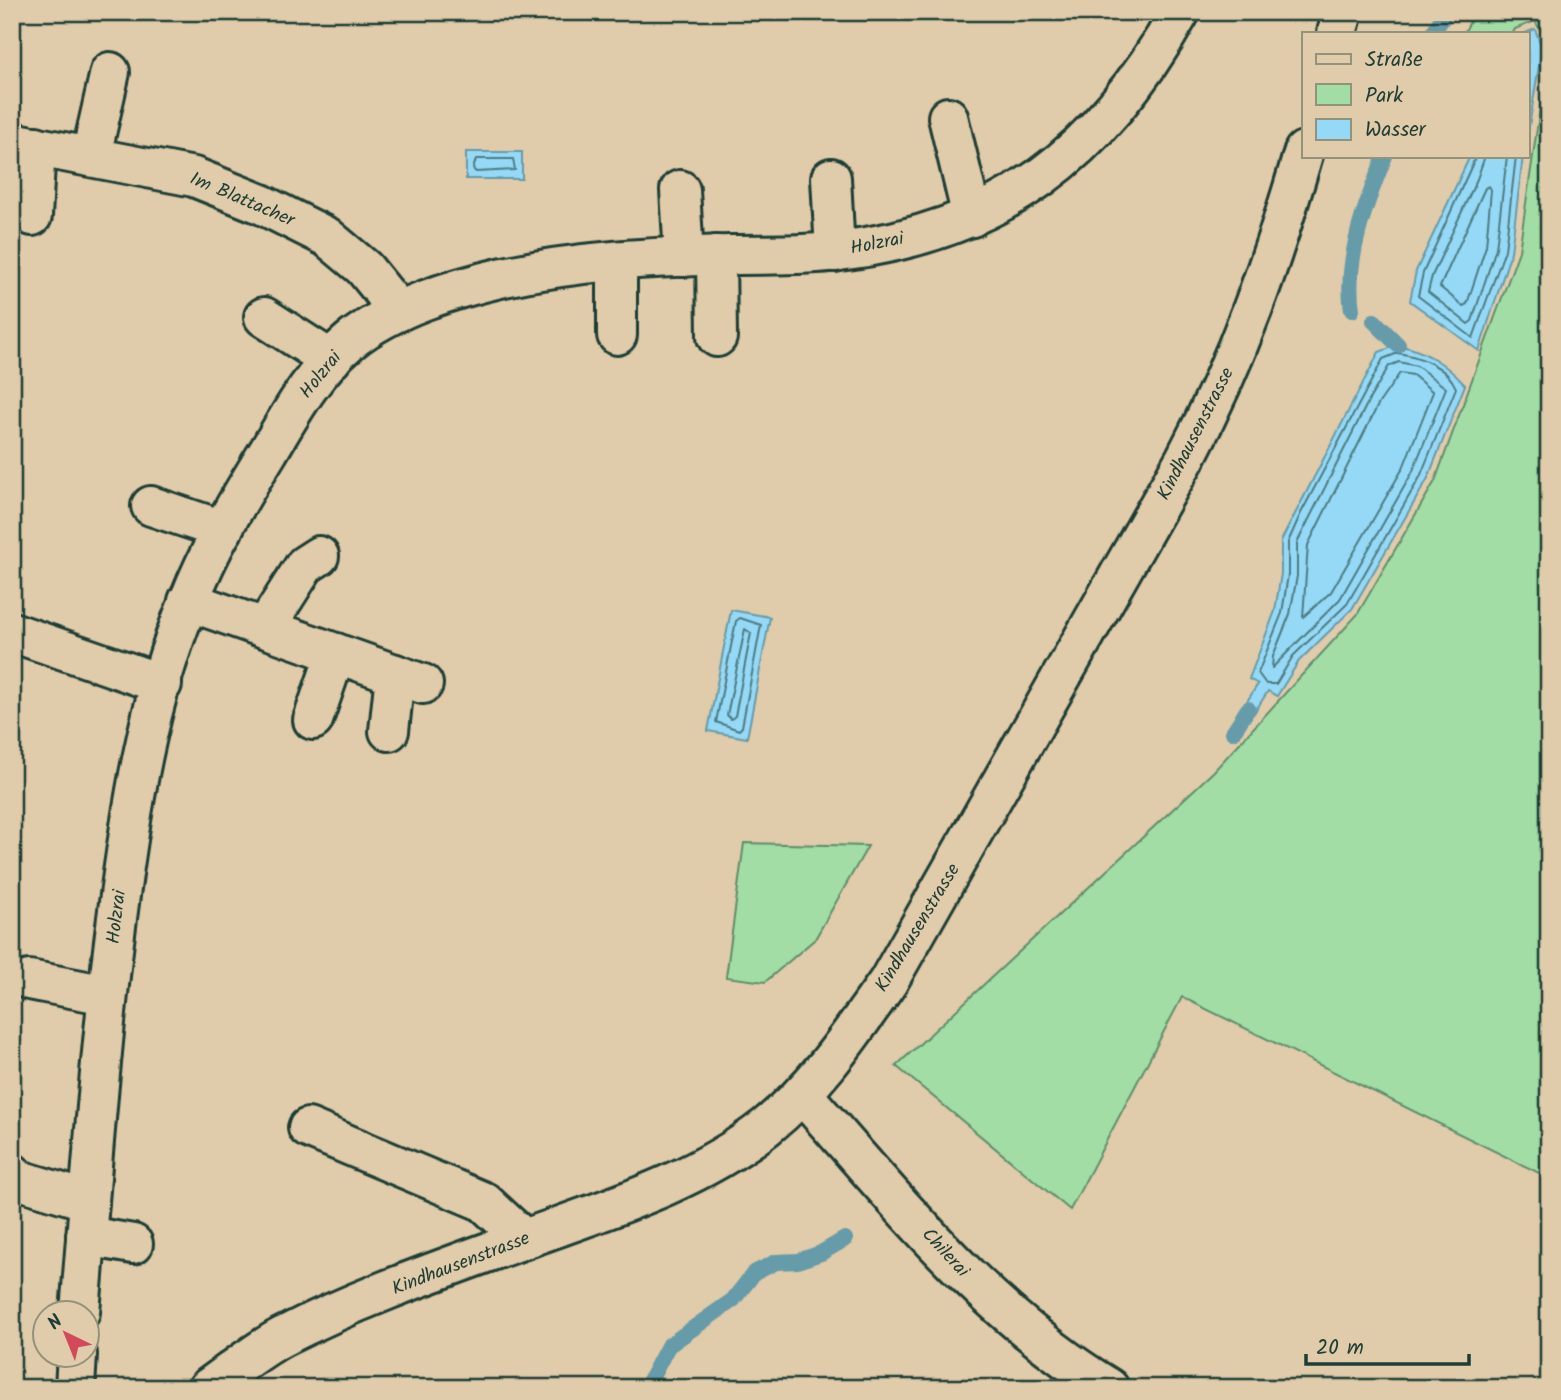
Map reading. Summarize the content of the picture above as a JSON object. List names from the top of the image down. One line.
{"streets":{"street":["Im Blattacher","Holzrai","Kindhausenstrasse","Chilerai"]},"crossings":[["Im Blattacher","Holzrai"],["Kindhausenstrasse","Chilerai"]],"legend":["Straße","Park","Wasser"],"scale_bar":"20 m","north":"top left"}
